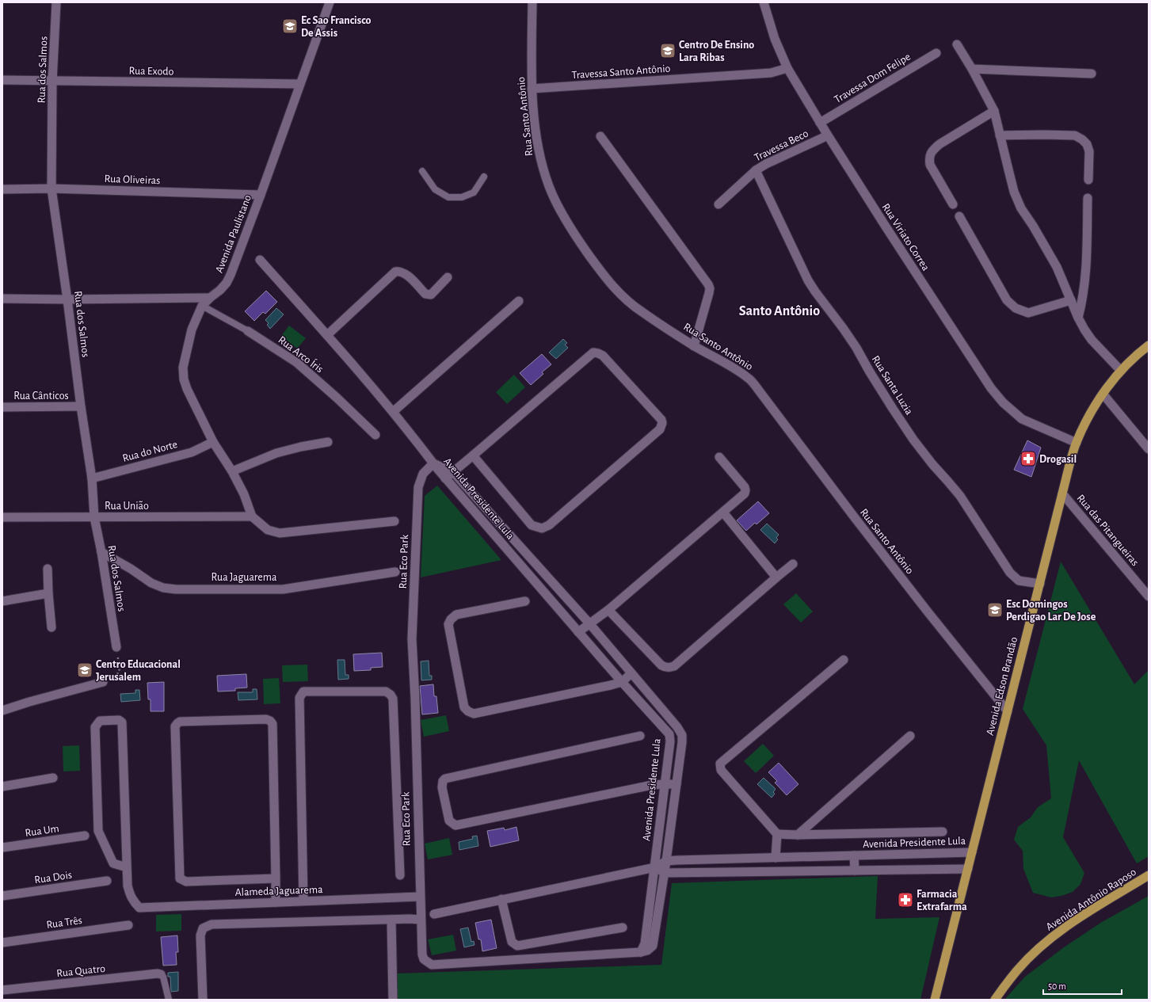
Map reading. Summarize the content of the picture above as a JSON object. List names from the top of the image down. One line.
{"streets":{"main road":["Avenida Edson Brandão","Avenida Antônio Raposo"],"street":["Rua dos Salmos","Rua Exodo","Travessa Santo Antônio","Travessa Dom Felipe","Rua Santo Antônio","Travessa Beco","Rua Oliveiras","Avenida Paulistano","Rua Viriato Correa","Rua Arco Íris","Rua Santa Luzia","Rua Cânticos","Rua do Norte","Avenida Presidente Lula","Rua União","Rua das Pitangueiras","Rua Eco Park","Rua Jaguarema","Rua Um","Rua Dois","Alameda Jaguarema","Rua Três","Rua Quatro"]},"crossings":[["Rua dos Salmos","Rua Exodo"],["Rua dos Salmos","Rua Oliveiras"],["Rua dos Salmos","Rua Cânticos"],["Rua dos Salmos","Rua do Norte"],["Rua dos Salmos","Rua União"],["Rua dos Salmos","Rua Jaguarema"],["Rua Exodo","Avenida Paulistano"],["Travessa Santo Antônio","Rua Santo Antônio"],["Travessa Santo Antônio","Rua Viriato Correa"],["Travessa Dom Felipe","Rua Viriato Correa"],["Rua Santo Antônio","Avenida Edson Brandão"],["Travessa Beco","Rua Viriato Correa"],["Travessa Beco","Rua Santa Luzia"],["Rua Oliveiras","Avenida Paulistano"],["Avenida Paulistano","Rua Arco Íris"],["Avenida Paulistano","Rua do Norte"],["Avenida Paulistano","Rua União"],["Rua Viriato Correa","Avenida Edson Brandão"],["Rua Santa Luzia","Avenida Edson Brandão"],["Avenida Presidente Lula","Rua Eco Park"],["Avenida Presidente Lula","Avenida Edson Brandão"],["Rua das Pitangueiras","Avenida Edson Brandão"],["Rua Eco Park","Alameda Jaguarema"]],"districts":["Santo Antônio"],"places":{"school or university":["Ec Sao Francisco De Assis","Centro De Ensino Lara Ribas","Esc Domingos Perdigao Lar De Jose","Centro Educacional Jerusalem"],"pharmacy":["Drogasil","Farmacia Extrafarma"]},"scale_bar":"50 m"}
